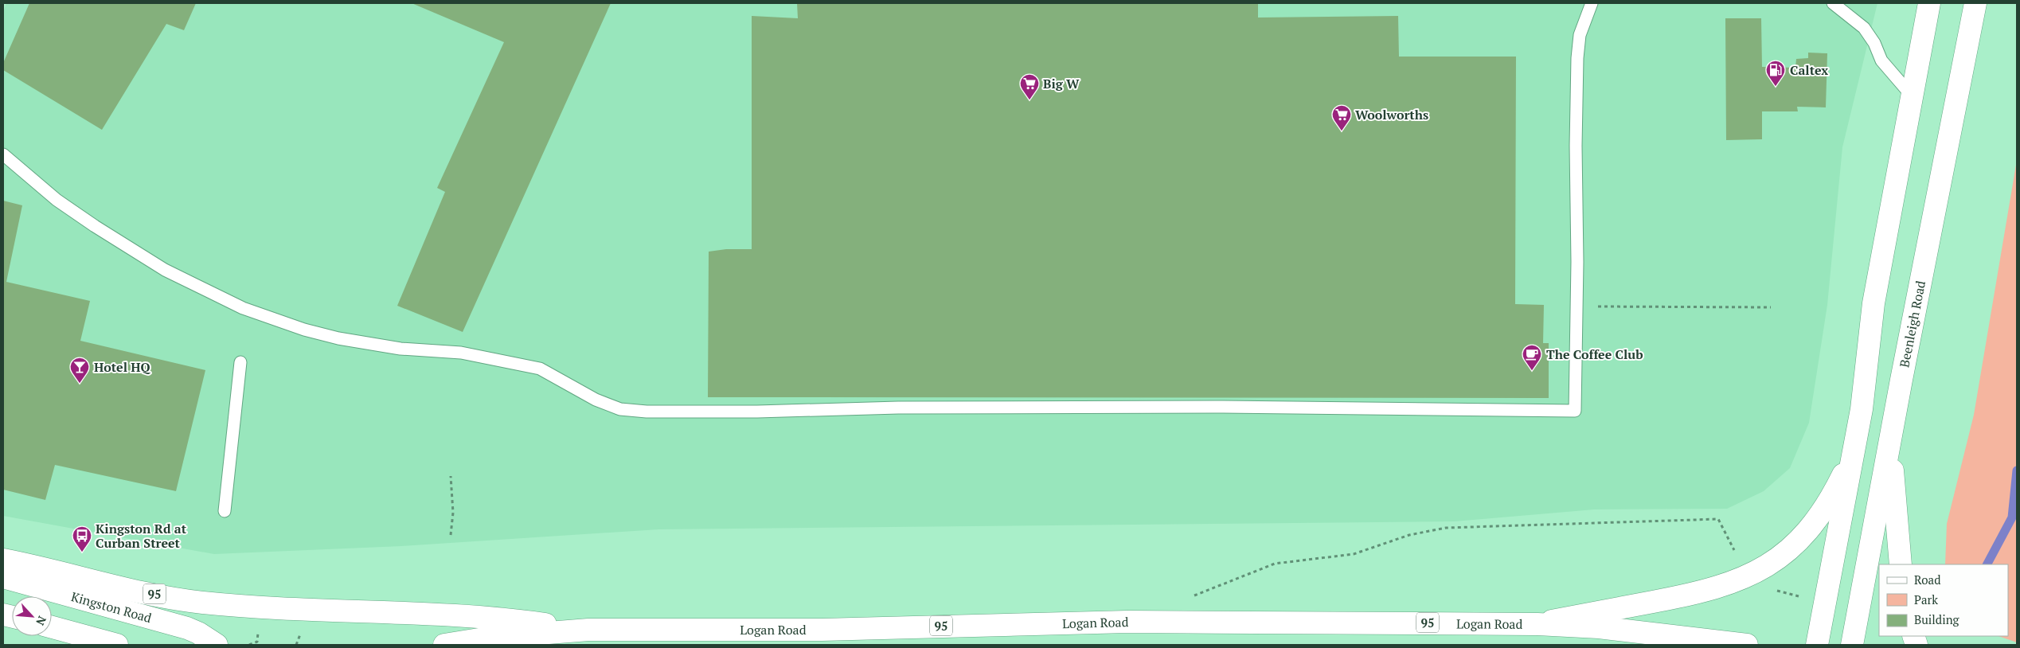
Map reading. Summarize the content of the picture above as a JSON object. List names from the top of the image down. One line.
{"streets":{"main road":["Beenleigh Road","95","Kingston Road","Logan Road"]},"crossings":[["95","Logan Road"]],"places":{"fuel station":["Caltex"],"supermarket":["Big W","Woolworths"],"cafe":["The Coffee Club"],"bar":["Hotel HQ"],"bus stop":["Kingston Rd at Curban Street"]},"legend":["Road","Park","Building"],"north":"bottom right"}
